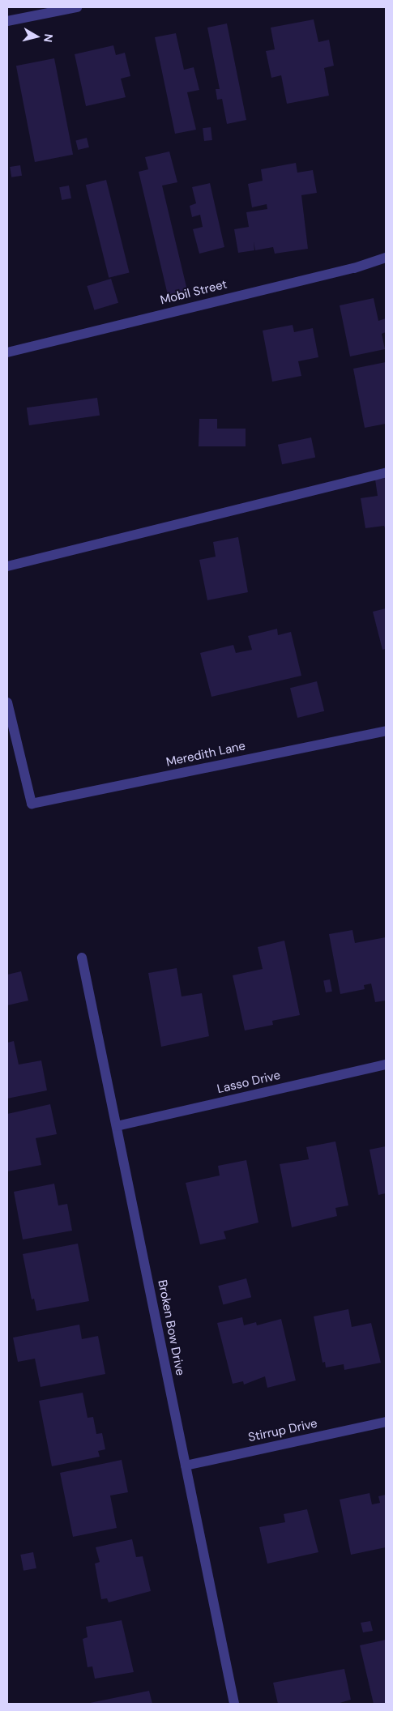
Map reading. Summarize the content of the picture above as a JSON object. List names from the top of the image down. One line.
{"streets":{"street":["Mobil Street","Meredith Lane","Lasso Drive","Broken Bow Drive","Stirrup Drive"]},"crossings":[["Lasso Drive","Broken Bow Drive"],["Broken Bow Drive","Stirrup Drive"]],"north":"right"}
